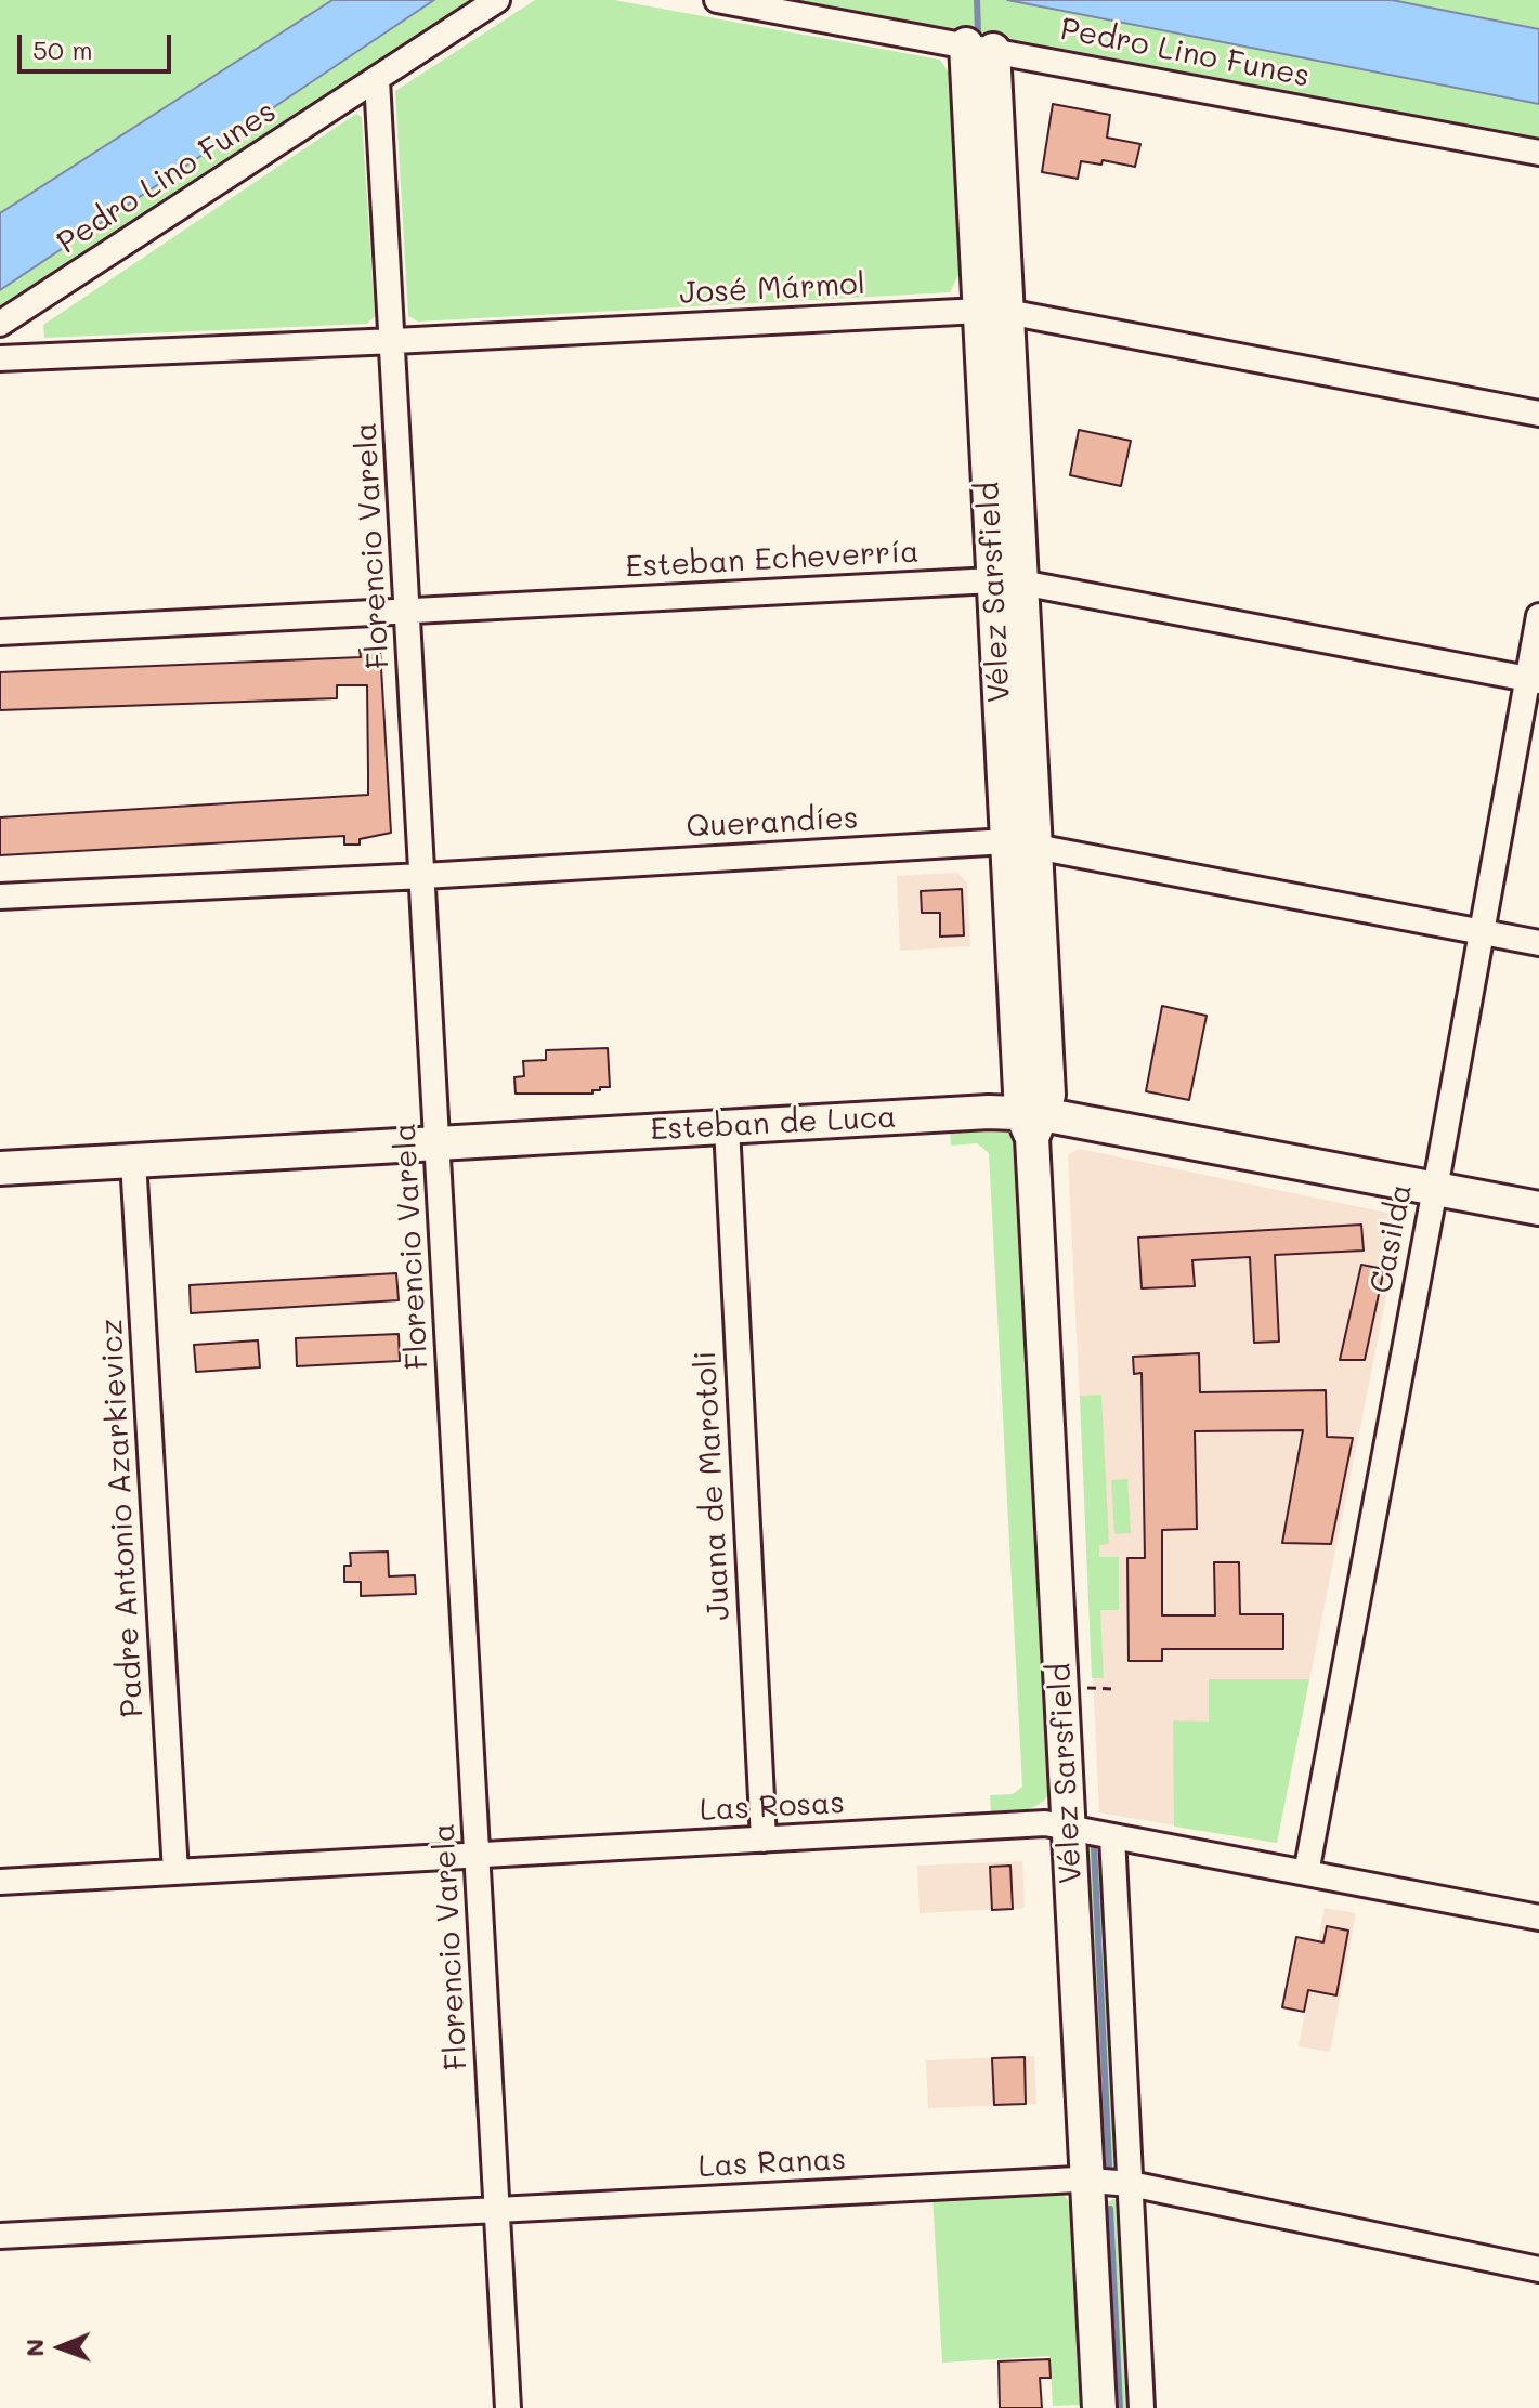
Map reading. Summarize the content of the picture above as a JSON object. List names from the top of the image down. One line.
{"streets":{"street":["Pedro Lino Funes","José Mármol","Florencio Varela","Esteban Echeverría","Vélez Sarsfield","Querandíes","Esteban de Luca","Casilda","Juana de Marotoli","Padre Antonio Azarkievicz","Las Rosas","Las Ranas"]},"crossings":[["Pedro Lino Funes","Florencio Varela"],["Pedro Lino Funes","Vélez Sarsfield"],["José Mármol","Florencio Varela"],["José Mármol","Vélez Sarsfield"],["Florencio Varela","Esteban Echeverría"],["Florencio Varela","Querandíes"],["Florencio Varela","Esteban de Luca"],["Florencio Varela","Las Rosas"],["Florencio Varela","Las Ranas"],["Esteban Echeverría","Vélez Sarsfield"],["Esteban Echeverría","Casilda"],["Vélez Sarsfield","Querandíes"],["Vélez Sarsfield","Esteban de Luca"],["Vélez Sarsfield","Las Rosas"],["Vélez Sarsfield","Las Ranas"],["Querandíes","Casilda"],["Esteban de Luca","Casilda"],["Esteban de Luca","Juana de Marotoli"],["Esteban de Luca","Padre Antonio Azarkievicz"],["Casilda","Las Rosas"],["Juana de Marotoli","Las Rosas"],["Padre Antonio Azarkievicz","Las Rosas"]],"scale_bar":"50 m","north":"left"}
